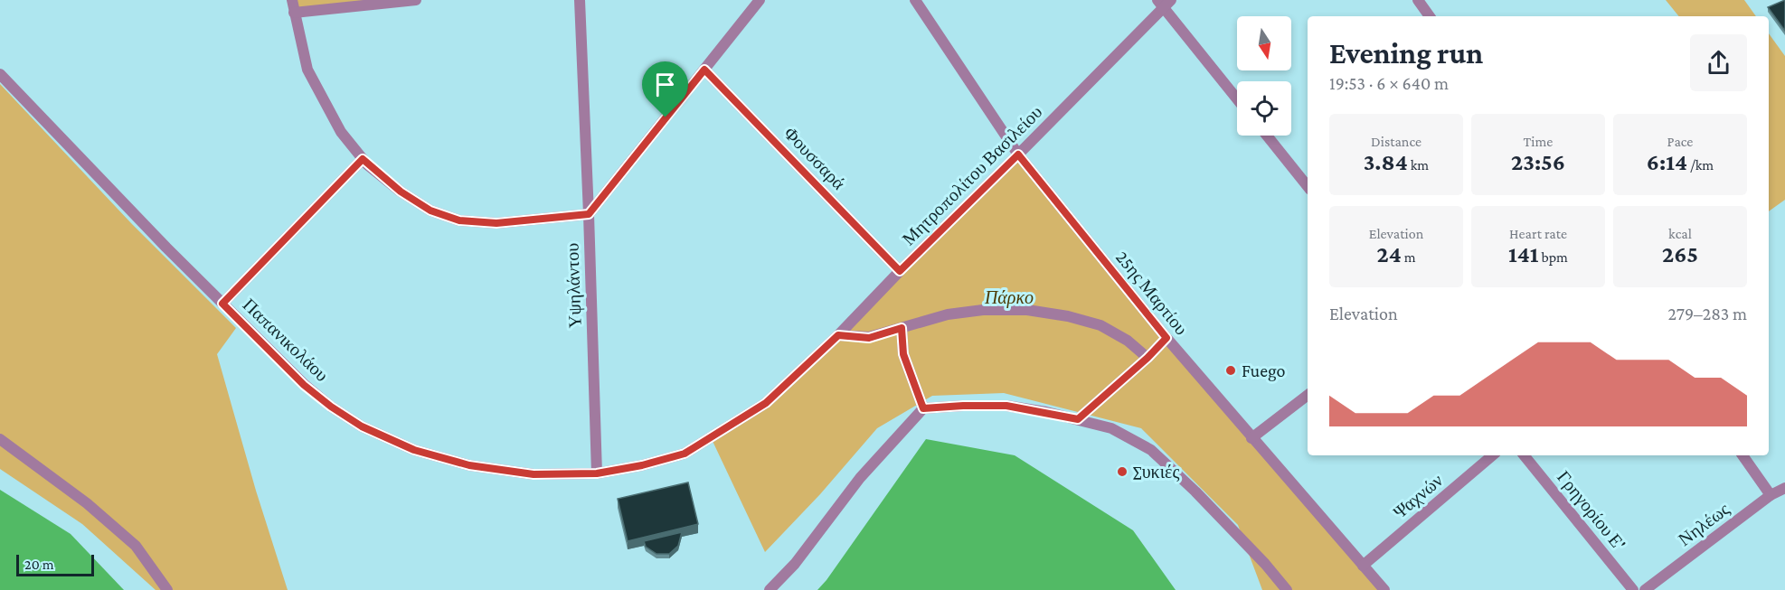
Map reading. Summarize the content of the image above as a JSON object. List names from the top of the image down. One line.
{"streets":{"street":["Φουσσαρά","Μητροπολίτου Βασιλείου","Υψηλάντου","25ης Μαρτίου","Παπανικολάου","Ψαχνών","Γρηγορίου Ε'","Νηλέως"]},"crossings":[["Φουσσαρά","Μητροπολίτου Βασιλείου"],["Μητροπολίτου Βασιλείου","Υψηλάντου"],["Μητροπολίτου Βασιλείου","25ης Μαρτίου"],["Μητροπολίτου Βασιλείου","Παπανικολάου"],["Υψηλάντου","Παπανικολάου"],["25ης Μαρτίου","Ψαχνών"]],"parks":["Πάρκο"],"places":["Fuego","Συκιές"],"scale_bar":"20 m","north":"bottom","page":{"heading":["Evening run","19:53 · 6 × 640 m"],"stats":[["Distance","3.84 km"],["Time","23:56"],["Pace","6:14 /km"],["Elevation","24 m"],["Heart rate","141 bpm"],["kcal","265"]],"chart":["Elevation","279–283 m"],"scale":"20 m"}}
